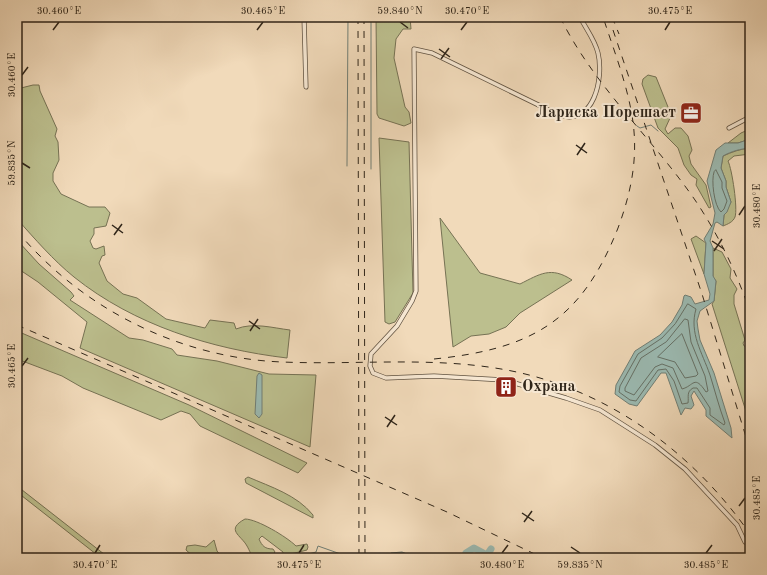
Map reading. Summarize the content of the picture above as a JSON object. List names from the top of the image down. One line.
{"places":{"office":["Лариска Порешает"],"building":["Охрана"]},"coordinates":["30.460°E","30.465°E","59.840°N","30.470°E","30.475°E","59.835°N","30.480°E","30.485°E"]}
